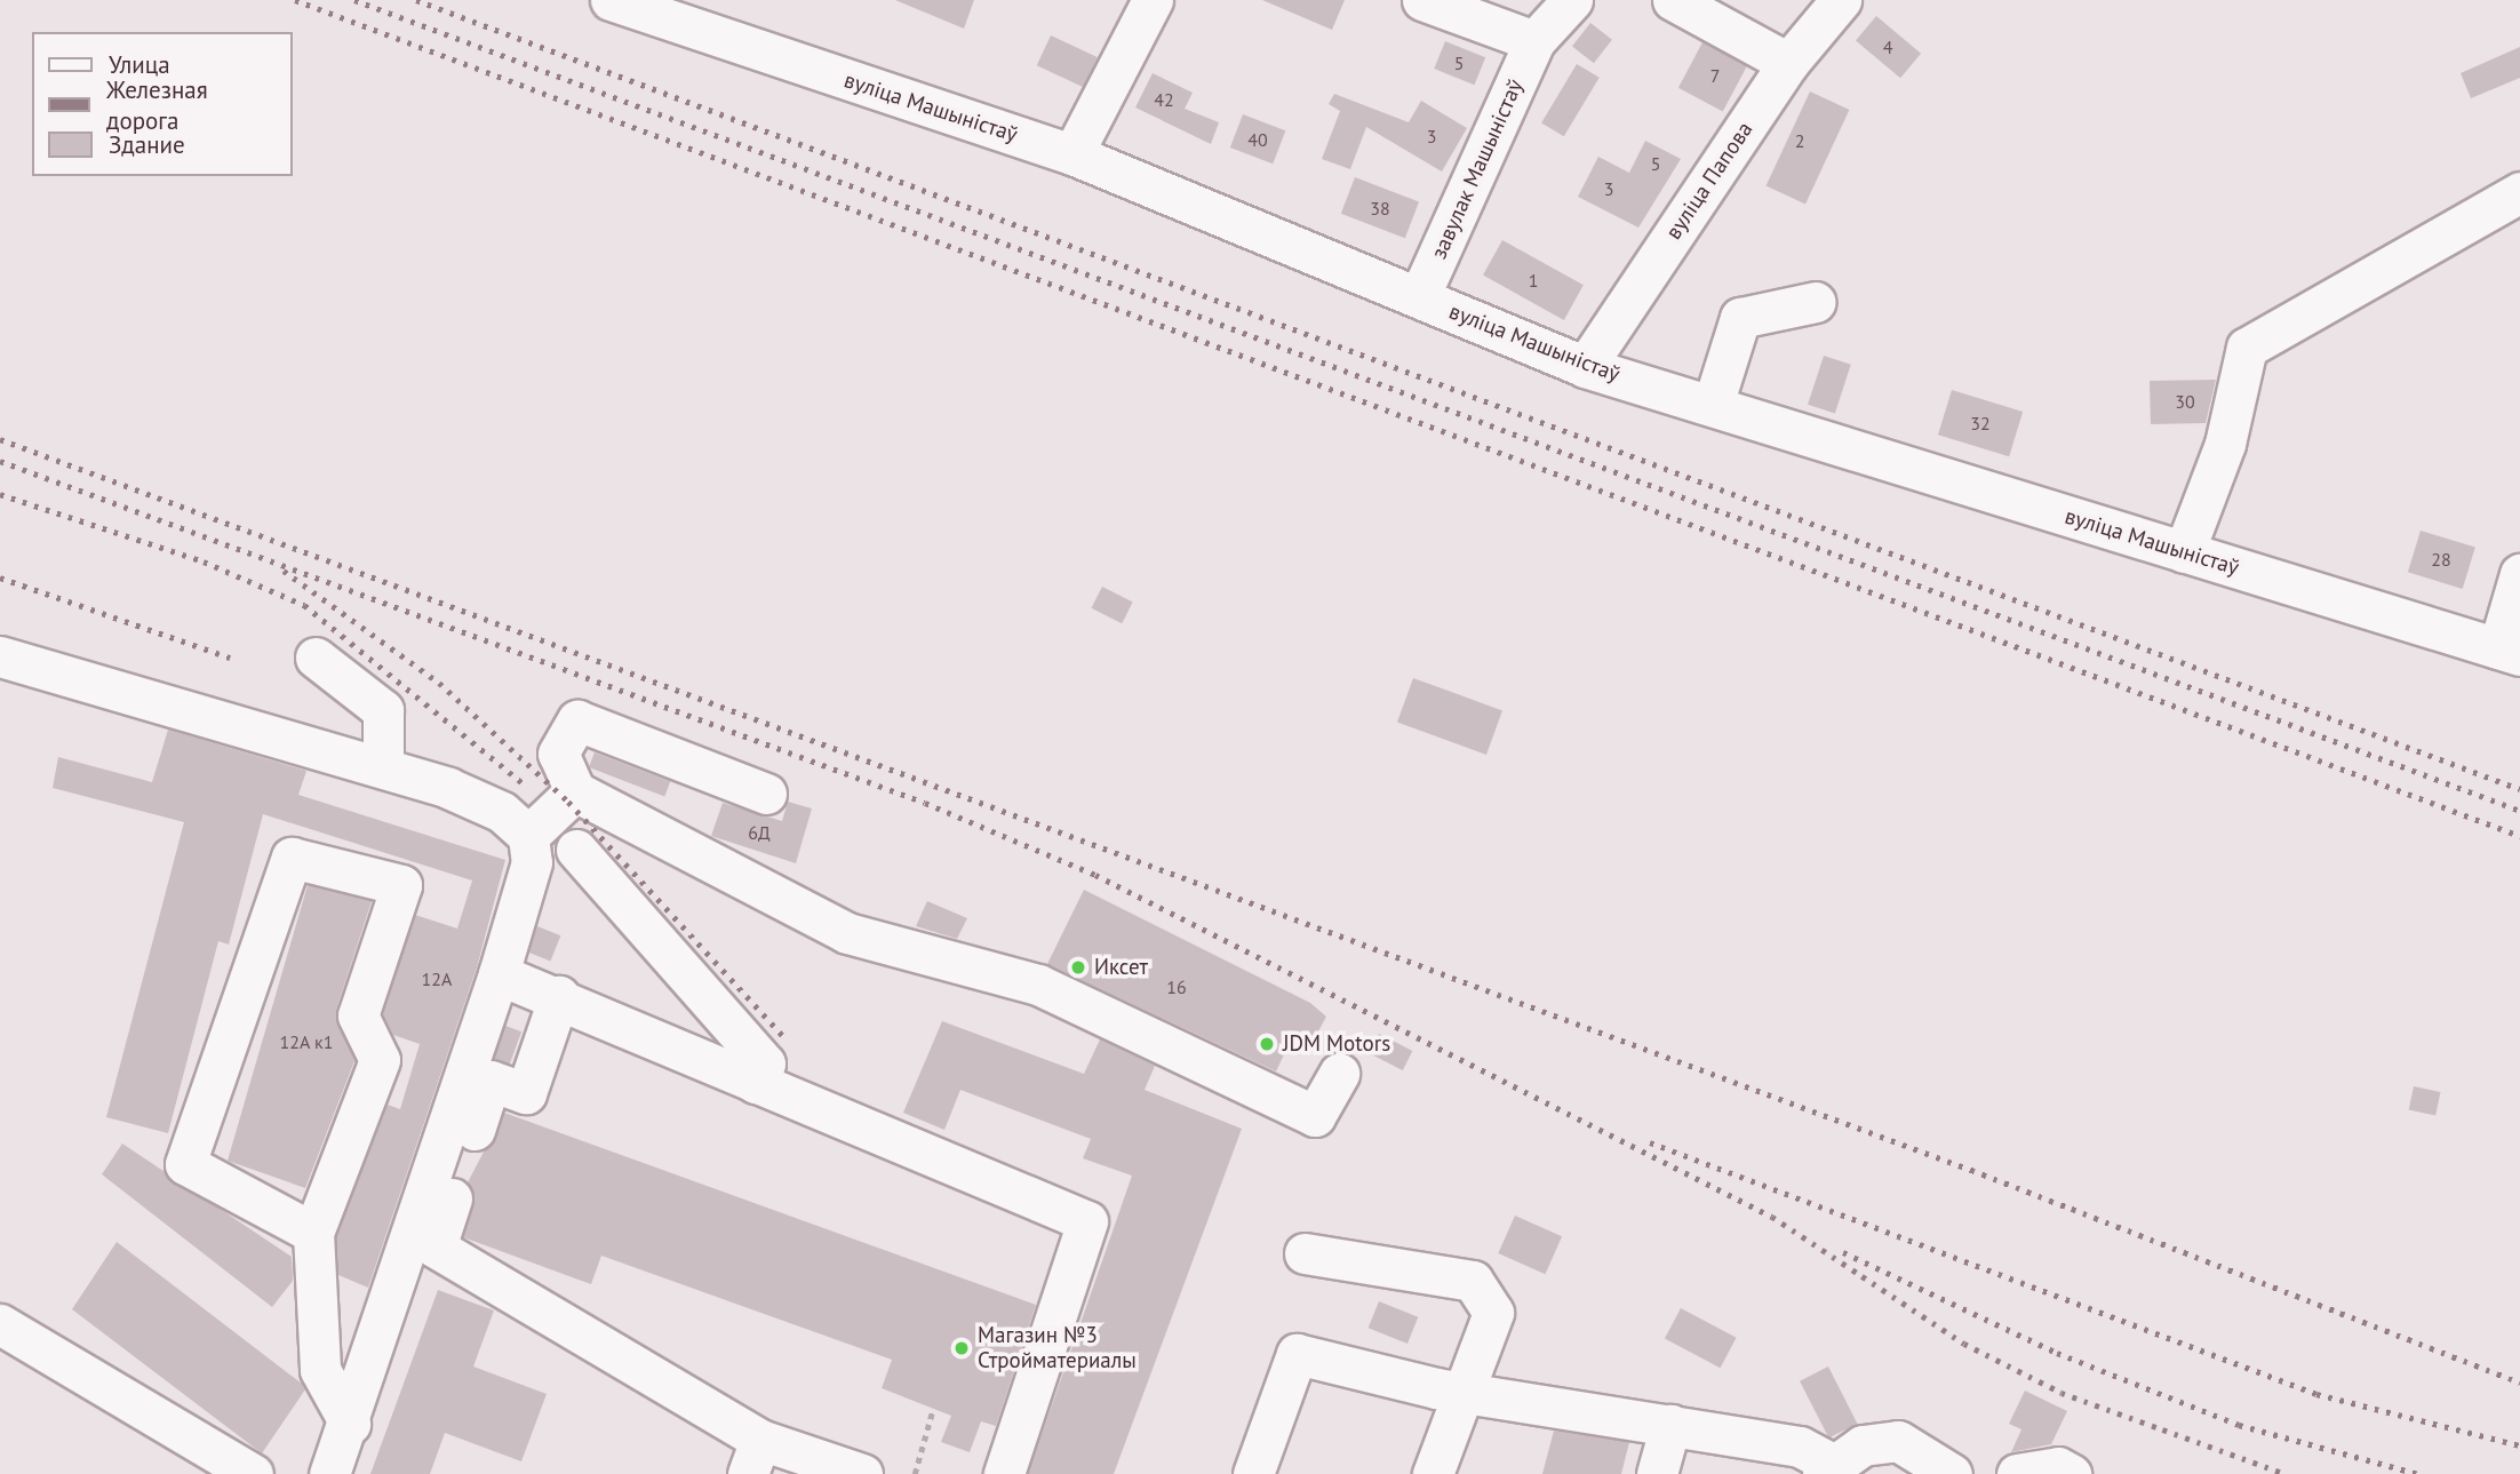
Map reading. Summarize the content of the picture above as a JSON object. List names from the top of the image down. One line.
{"streets":{"street":["вуліца Машыністаў","завулак Машыністаў","вуліца Папова"]},"crossings":[["вуліца Машыністаў","завулак Машыністаў"],["вуліца Машыністаў","вуліца Папова"]],"places":["Иксет","JDM Motors","Магазин №3 Стройматериалы"],"house_numbers":["4","5","7","42","3","40","2","5","3","38","1","30","32","28","6Д","12А","16","12А к1"],"legend":["Улица","Железная дорога","Здание"]}
